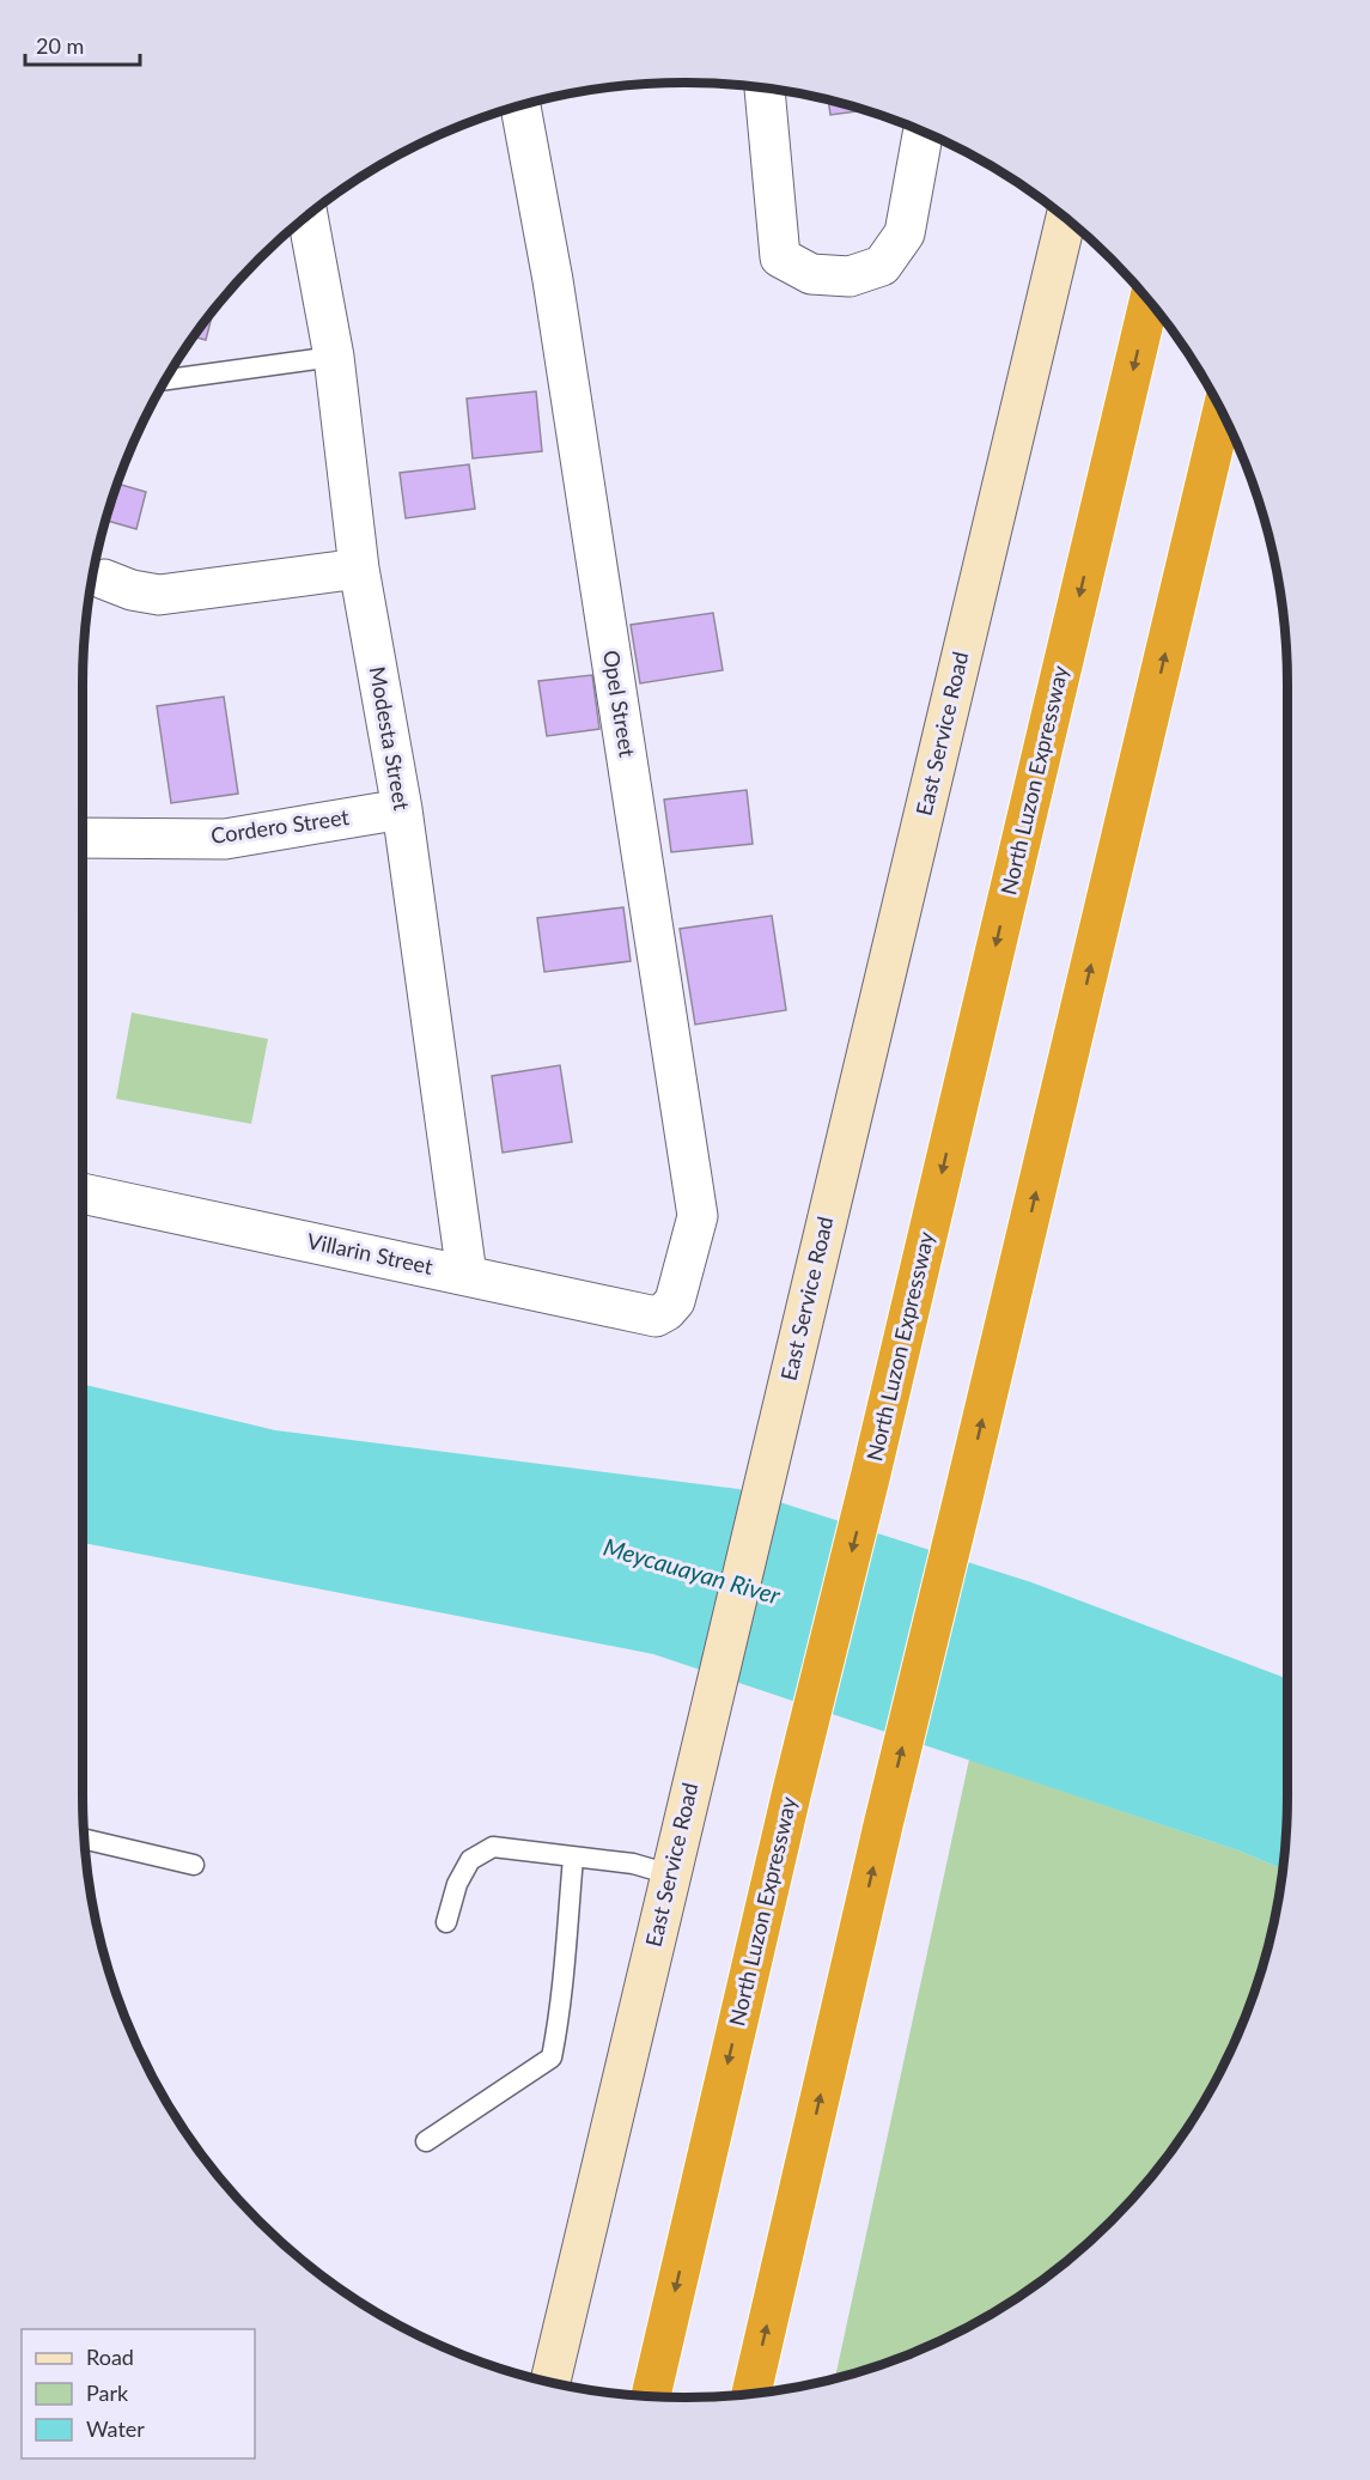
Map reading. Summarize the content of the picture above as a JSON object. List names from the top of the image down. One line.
{"streets":{"highway":["North Luzon Expressway"],"street":["Opel Street","East Service Road","Modesta Street","Cordero Street","Villarin Street"]},"crossings":[["Opel Street","Villarin Street"],["Modesta Street","Cordero Street"],["Modesta Street","Villarin Street"]],"water":["Meycauayan River"],"legend":["Road","Park","Water"],"scale_bar":"20 m"}
